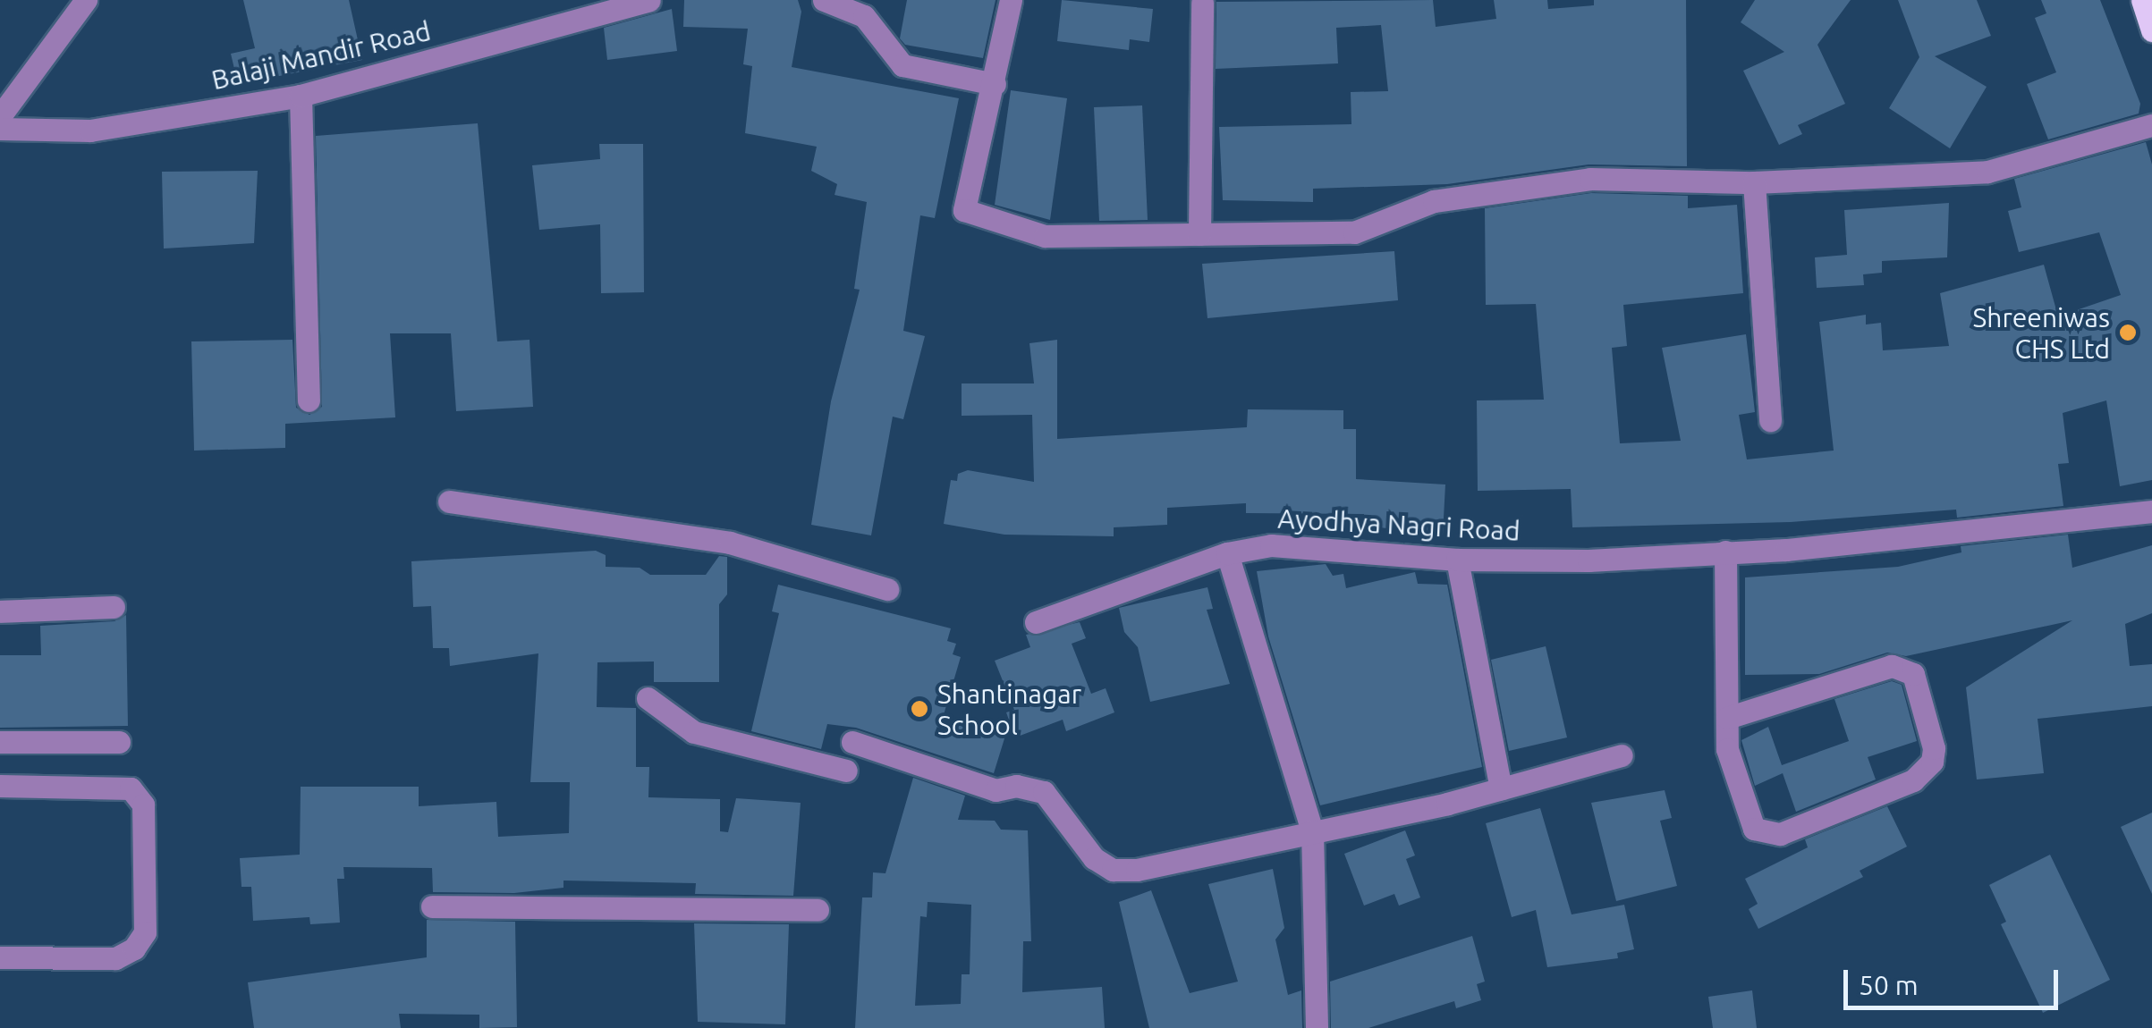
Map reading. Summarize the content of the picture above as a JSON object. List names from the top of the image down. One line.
{"streets":{"street":["Balaji Mandir Road","Ayodhya Nagri Road"]},"places":["Shreeniwas CHS Ltd","Shantinagar School"],"scale_bar":"50 m"}
